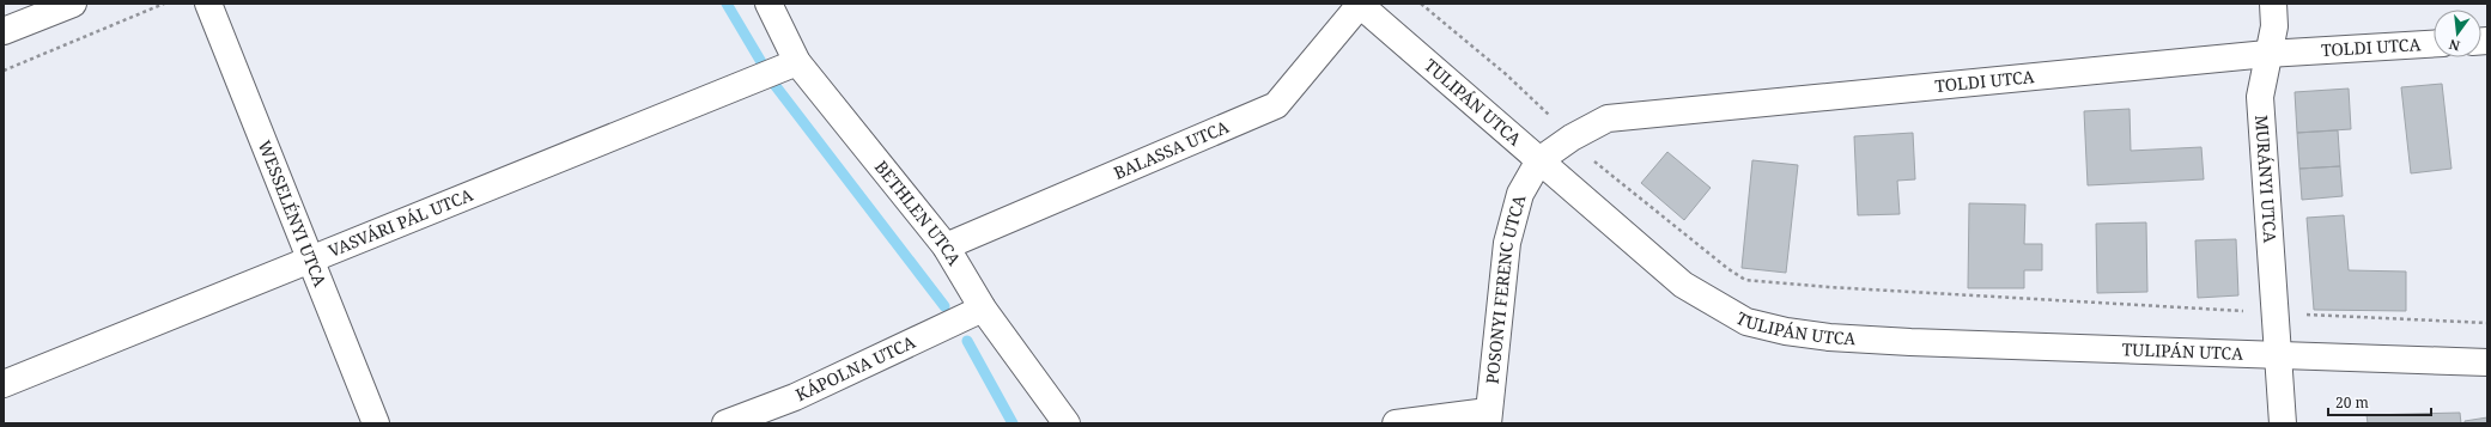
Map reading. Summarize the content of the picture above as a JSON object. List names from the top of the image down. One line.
{"streets":{"street":["TOLDI UTCA","TULIPÁN UTCA","BALASSA UTCA","MURÁNYI UTCA","WESSELÉNYI UTCA","BETHLEN UTCA","VASVÁRI PÁL UTCA","POSONYI FERENC UTCA","KÁPOLNA UTCA"]},"crossings":[["TOLDI UTCA","TULIPÁN UTCA"],["TOLDI UTCA","MURÁNYI UTCA"],["TOLDI UTCA","POSONYI FERENC UTCA"],["TULIPÁN UTCA","BALASSA UTCA"],["TULIPÁN UTCA","MURÁNYI UTCA"],["TULIPÁN UTCA","POSONYI FERENC UTCA"],["BALASSA UTCA","BETHLEN UTCA"],["WESSELÉNYI UTCA","VASVÁRI PÁL UTCA"],["BETHLEN UTCA","VASVÁRI PÁL UTCA"],["BETHLEN UTCA","KÁPOLNA UTCA"]],"scale_bar":"20 m","north":"bottom"}
